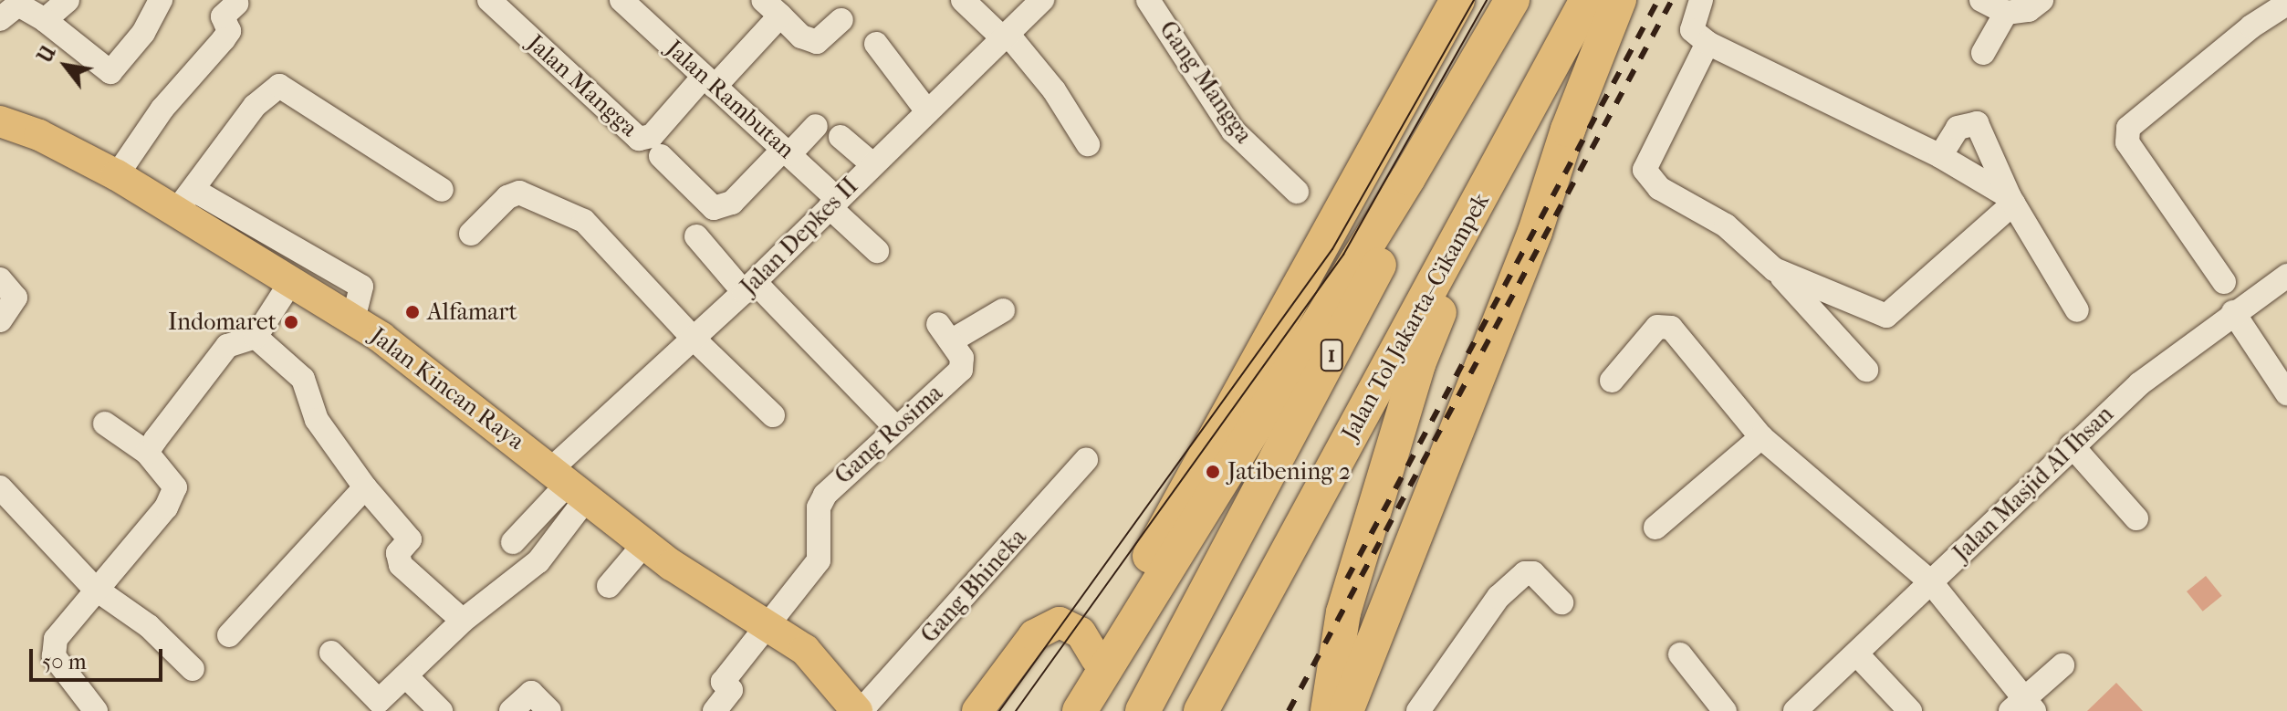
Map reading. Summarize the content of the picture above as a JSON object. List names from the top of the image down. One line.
{"streets":{"highway":["Jalan Tol Jakarta–Cikampek","1"],"main road":["Jalan Kincan Raya"],"street":["Gang Mangga","Jalan Mangga","Jalan Rambutan","Jalan Depkes II","Gang Rosima","Jalan Masjid Al Ihsan","Gang Bhineka"]},"crossings":[["Jalan Mangga","Jalan Rambutan"],["Jalan Rambutan","Jalan Depkes II"],["Jalan Depkes II","Jalan Kincan Raya"],["Jalan Kincan Raya","Gang Rosima"],["Jalan Kincan Raya","Gang Bhineka"]],"places":["Alfamart","Indomaret","Jatibening 2"],"scale_bar":"50 m","north":"top left"}
